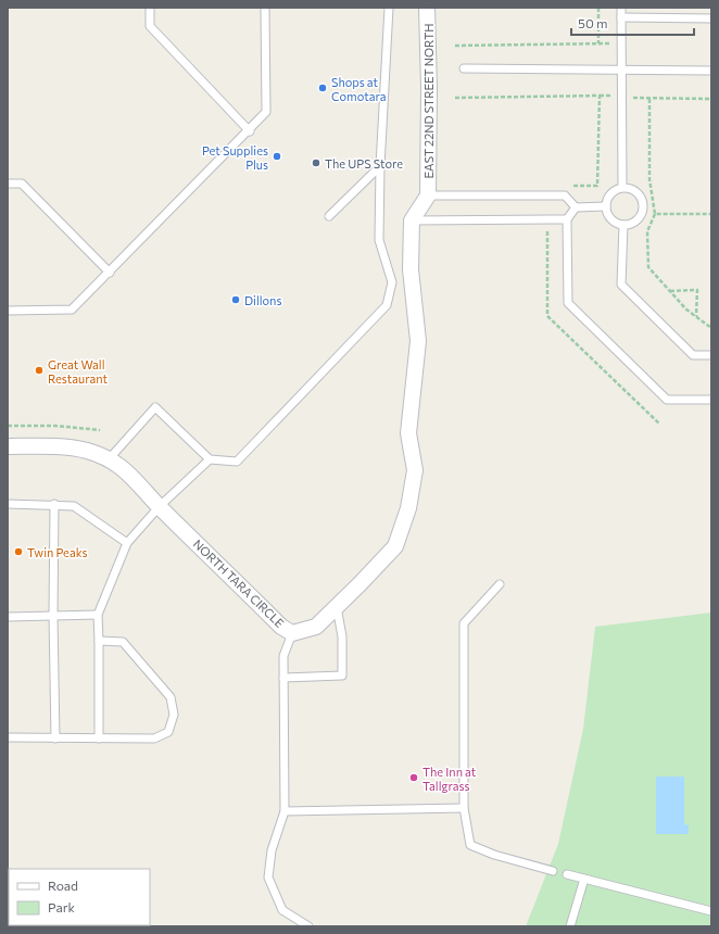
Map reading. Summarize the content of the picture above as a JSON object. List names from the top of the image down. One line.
{"streets":{"street":["EAST 22ND STREET NORTH","NORTH TARA CIRCLE"]},"places":["Shops at Comotara","Pet Supplies Plus","The UPS Store","Dillons","Great Wall Restaurant","Twin Peaks","The Inn at Tallgrass"],"legend":["Road","Park"],"scale_bar":"50 m"}
